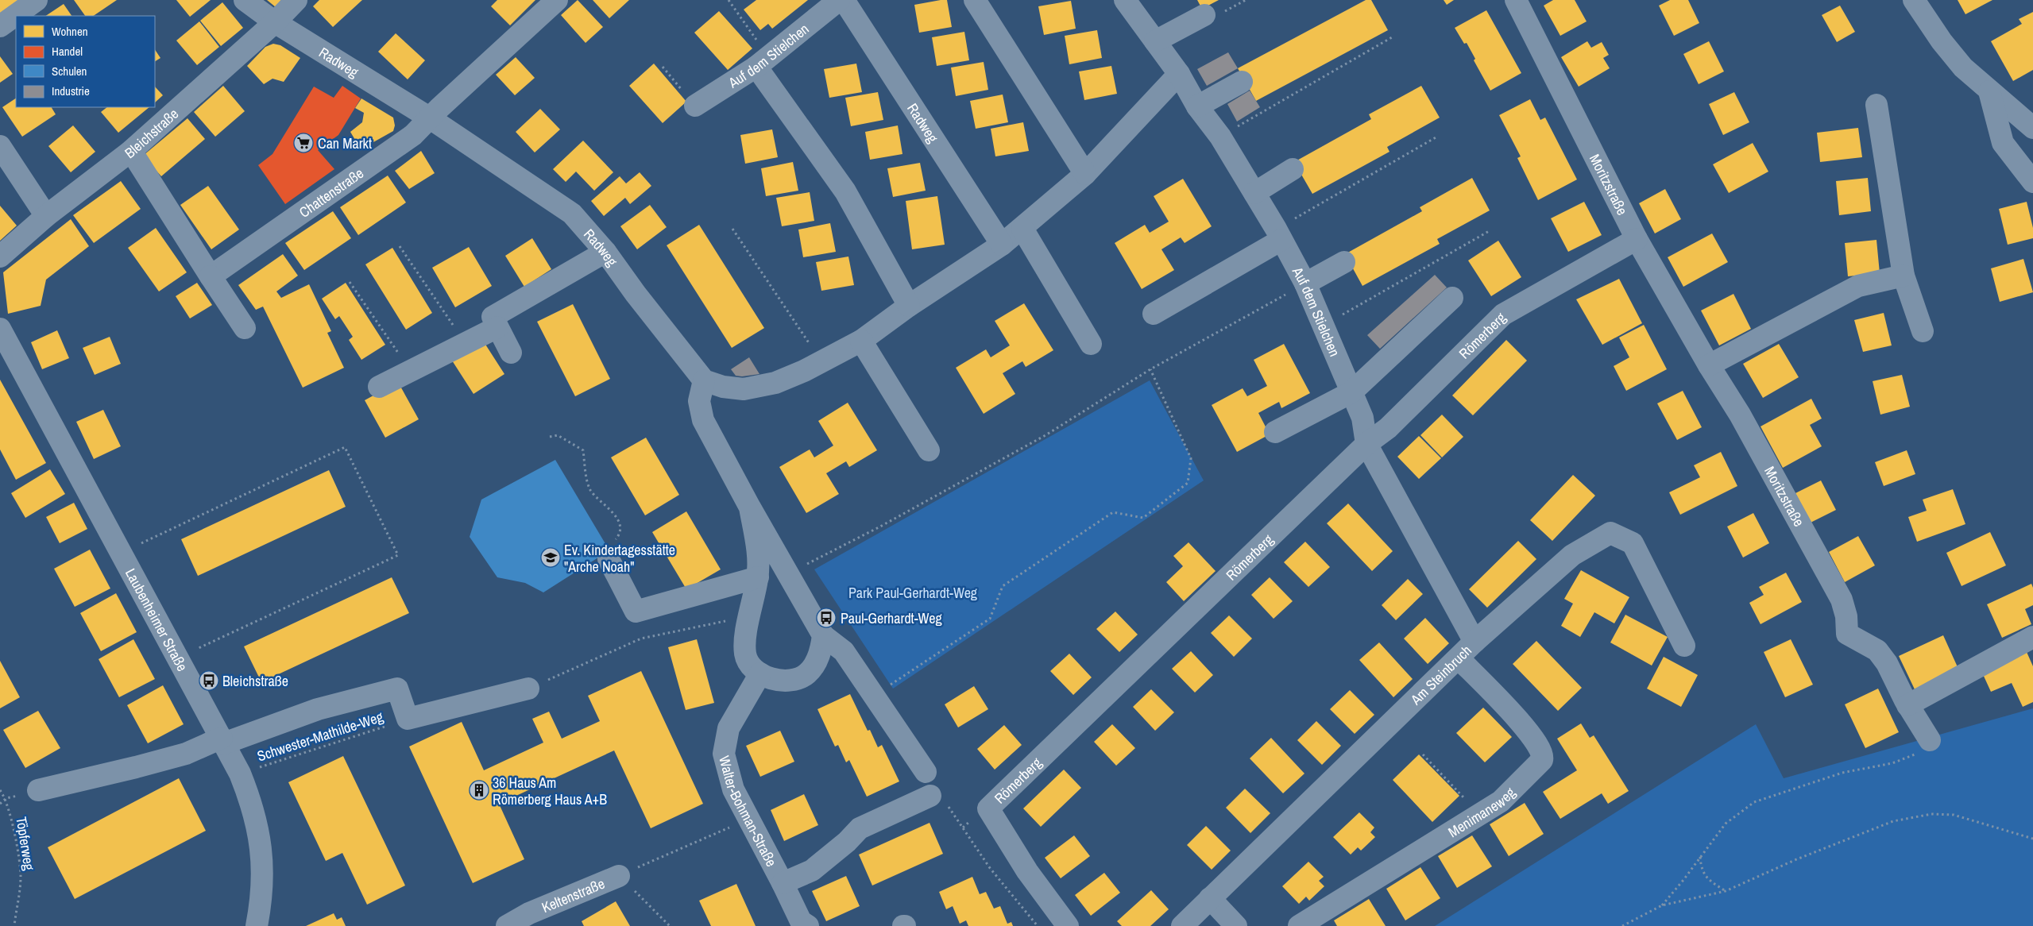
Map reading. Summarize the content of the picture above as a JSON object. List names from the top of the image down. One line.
{"streets":{"street":["Auf dem Stielchen","Radweg","Bleichstraße","Moritzstraße","Chattenstraße","Römerberg","Laubenheimer Straße","Am Steinbruch","Walter-Bohman-Straße","Menimaneweg","Keltenstraße"],"path":["Schwester-Mathilde-Weg","Töpferweg"]},"crossings":[["Auf dem Stielchen","Römerberg"],["Auf dem Stielchen","Am Steinbruch"],["Radweg","Bleichstraße"],["Radweg","Chattenstraße"],["Moritzstraße","Römerberg"],["Laubenheimer Straße","Schwester-Mathilde-Weg"],["Am Steinbruch","Menimaneweg"]],"parks":["Park Paul-Gerhardt-Weg"],"places":{"supermarket":["Can Markt"],"school or university":["Ev. Kindertagesstätte \"Arche Noah\""],"bus stop":["Paul-Gerhardt-Weg","Bleichstraße"],"building":["36 Haus Am Römerberg Haus A+B"]},"legend":["Wohnen","Handel","Schulen","Industrie"]}
